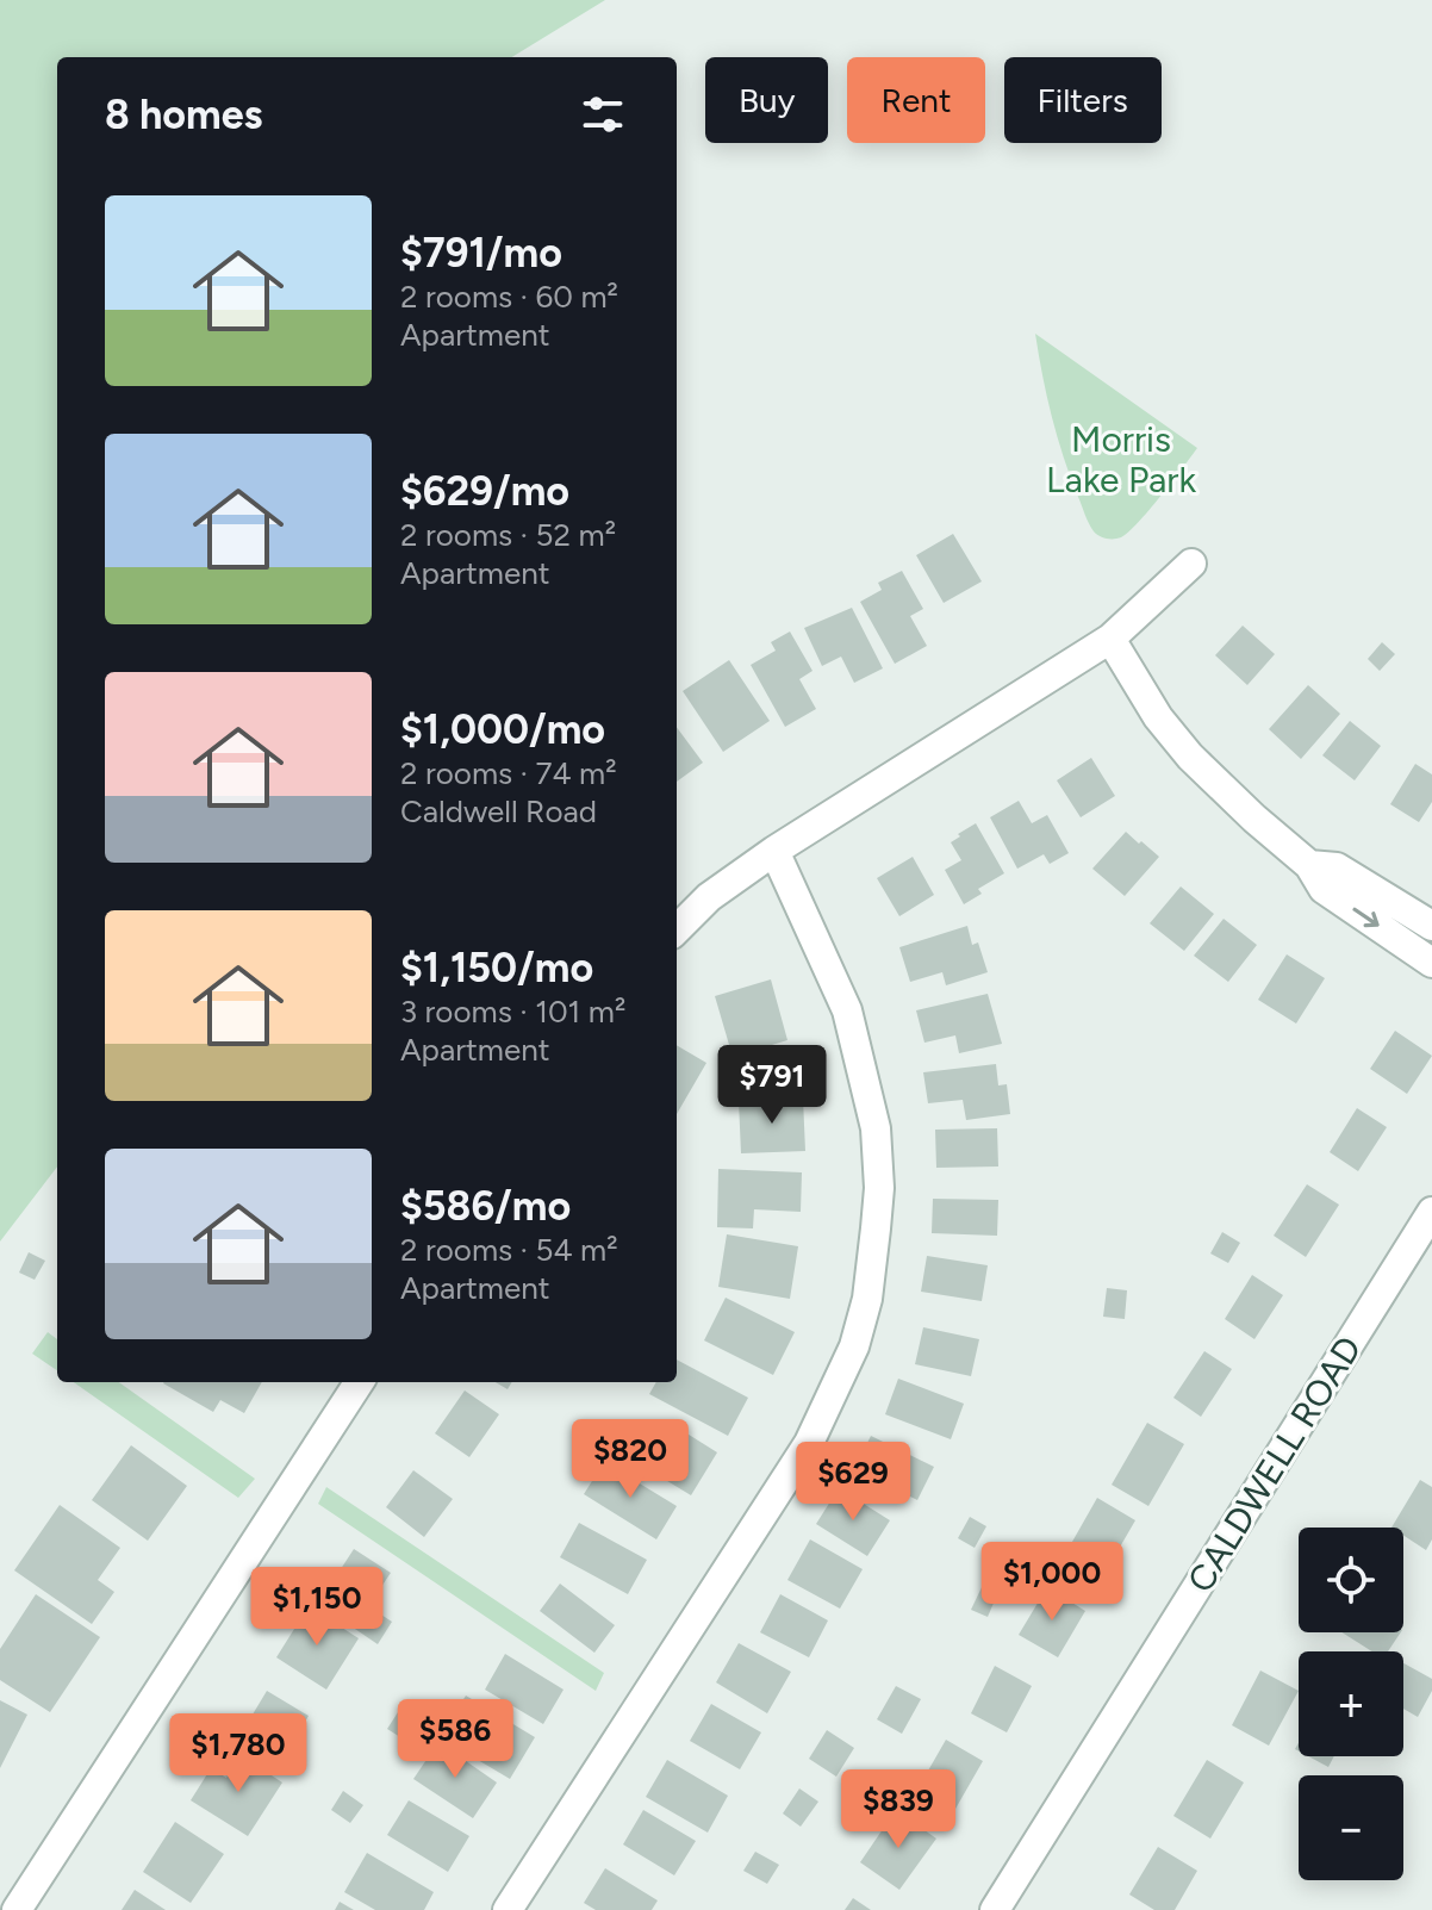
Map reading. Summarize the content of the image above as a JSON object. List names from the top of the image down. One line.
{"streets":{"street":["CALDWELL ROAD"]},"parks":["Morris Lake Park"],"page":{"chip":["Buy","Rent","Filters"],"heading":"8 homes","list":[{"name":"$791/mo","note":"2 rooms · 60 m² · Apartment"},{"name":"$629/mo","note":"2 rooms · 52 m² · Apartment"},{"name":"$1,000/mo","note":"2 rooms · 74 m² · Caldwell Road"},{"name":"$1,150/mo","note":"3 rooms · 101 m² · Apartment"},{"name":"$586/mo","note":"2 rooms · 54 m² · Apartment"}],"price":["$791","$820","$629","$1,000","$1,150","$586","$1,780","$839"],"map_buttons":["+","−"]}}
